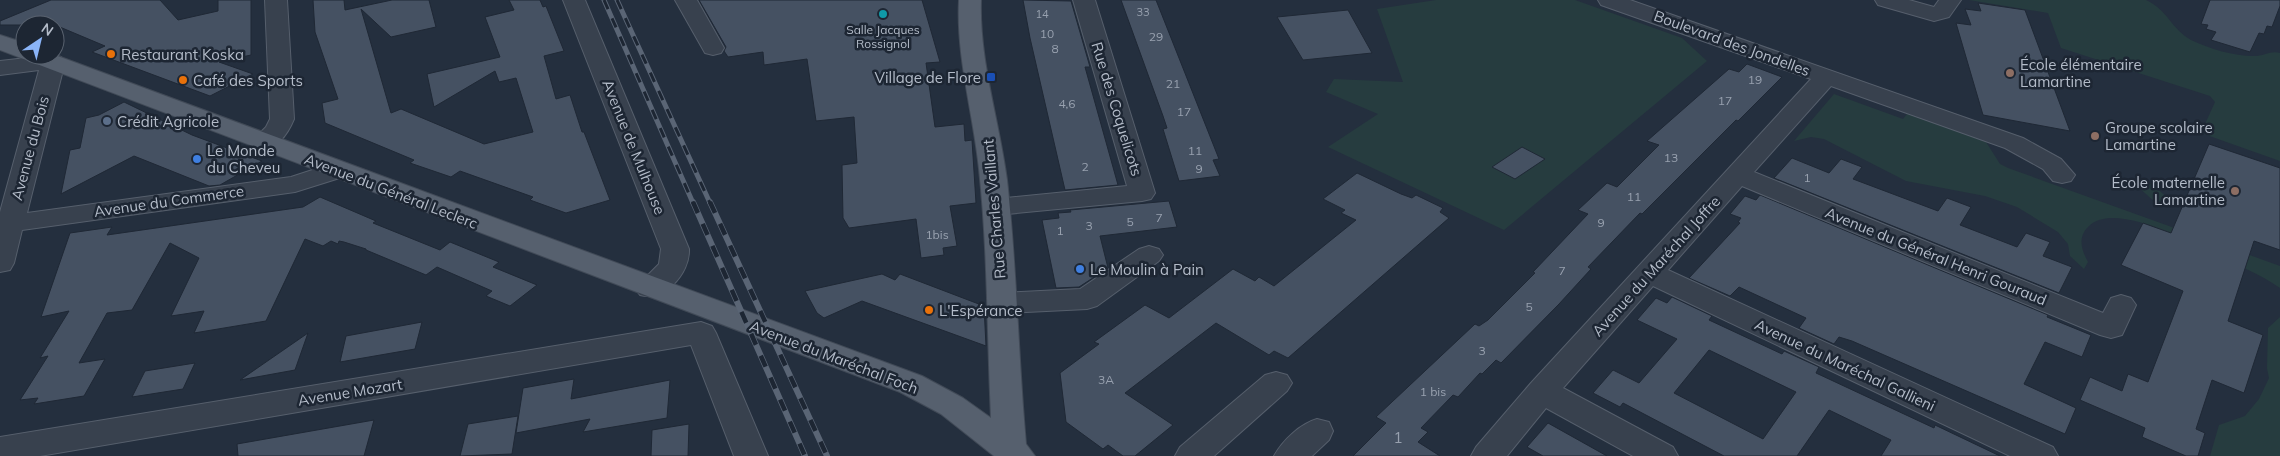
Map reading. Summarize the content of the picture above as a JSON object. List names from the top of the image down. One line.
{"streets":{"main road":["Avenue du Général Leclerc","Rue Charles Vaillant","Avenue du Maréchal Foch"],"street":["Boulevard des Jondelles","Rue des Coquelicots","Avenue de Mulhouse","Avenue du Bois","Avenue du Commerce","Avenue du Général Henri Gouraud","Avenue du Maréchal Joffre","Avenue du Maréchal Gallieni","Avenue Mozart"]},"crossings":[["Boulevard des Jondelles","Avenue du Maréchal Joffre"],["Rue des Coquelicots","Rue Charles Vaillant"],["Avenue de Mulhouse","Avenue du Général Leclerc"],["Avenue du Bois","Avenue du Commerce"],["Avenue du Général Leclerc","Avenue du Commerce"],["Avenue du Général Leclerc","Avenue du Maréchal Foch"],["Avenue du Général Leclerc","Avenue Mozart"],["Rue Charles Vaillant","Avenue du Maréchal Foch"],["Avenue du Général Henri Gouraud","Avenue du Maréchal Joffre"],["Avenue du Maréchal Joffre","Avenue du Maréchal Gallieni"],["Avenue du Maréchal Foch","Avenue Mozart"]],"places":{"other":["Salle Jacques Rossignol","Restaurant Koska","École élémentaire Lamartine","Café des Sports","Crédit Agricole","Groupe scolaire Lamartine","Le Monde du Cheveu","École maternelle Lamartine","Le Moulin à Pain","L'Espérance"],"transit":["Village de Flore"]},"house_numbers":["33","14","10","29","8","19","21","17","4,6","17","11","13","2","9","1","11","7","5","9","3","1","1bis","7","5","3","3A","1 bis","1"],"north":"top right"}
